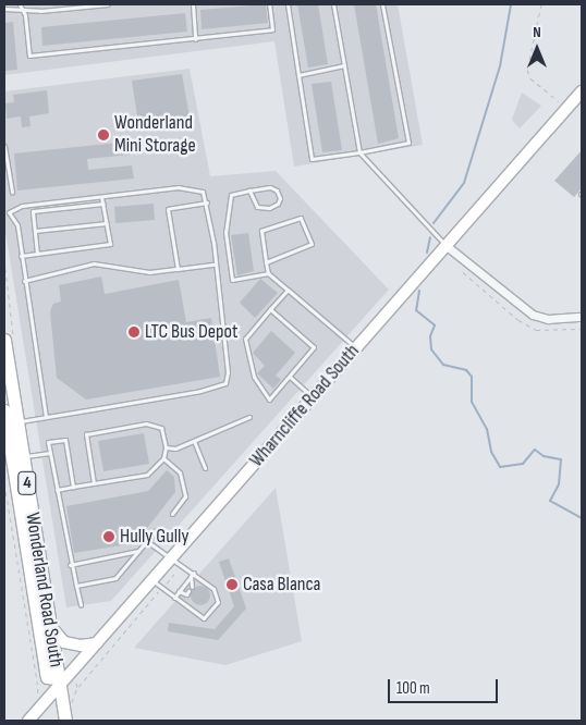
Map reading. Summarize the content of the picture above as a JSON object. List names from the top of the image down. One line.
{"streets":{"main road":["Wharncliffe Road South","4","Wonderland Road South"]},"crossings":[["Wharncliffe Road South","Wonderland Road South"]],"places":["Wonderland Mini Storage","LTC Bus Depot","Hully Gully","Casa Blanca"],"scale_bar":"100 m","north":"top"}
